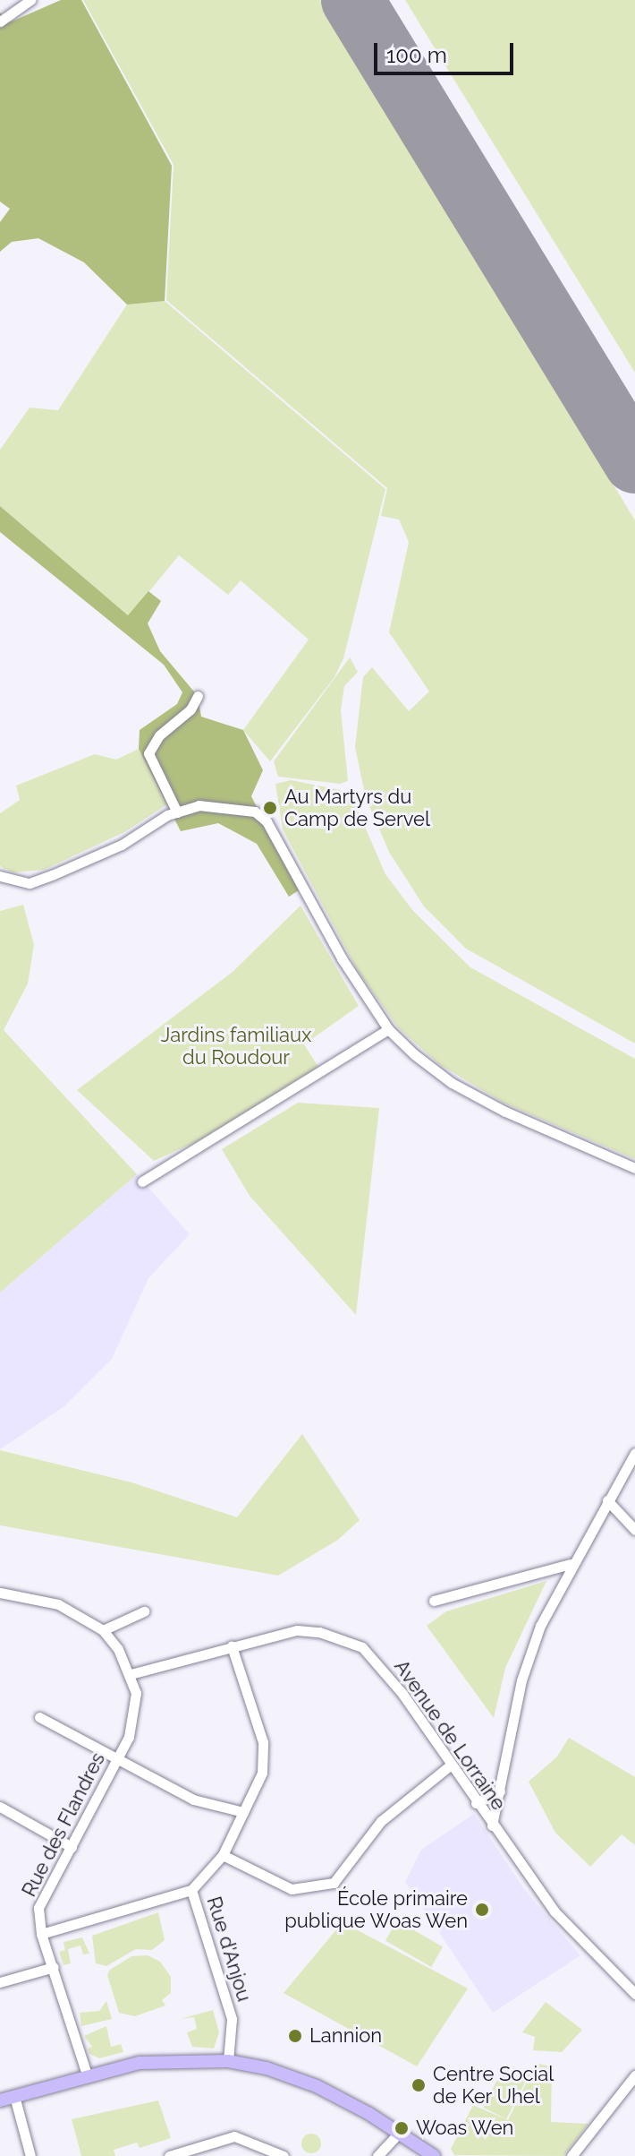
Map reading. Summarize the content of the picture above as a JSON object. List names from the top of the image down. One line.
{"streets":{"street":["Avenue de Lorraine","Rue des Flandres","Rue d'Anjou"]},"crossings":[["Avenue de Lorraine","Rue des Flandres"]],"parks":["Jardins familiaux du Roudour"],"places":["Au Martyrs du Camp de Servel","École primaire publique Woas Wen","Lannion","Centre Social de Ker Uhel","Woas Wen"],"scale_bar":"100 m"}
